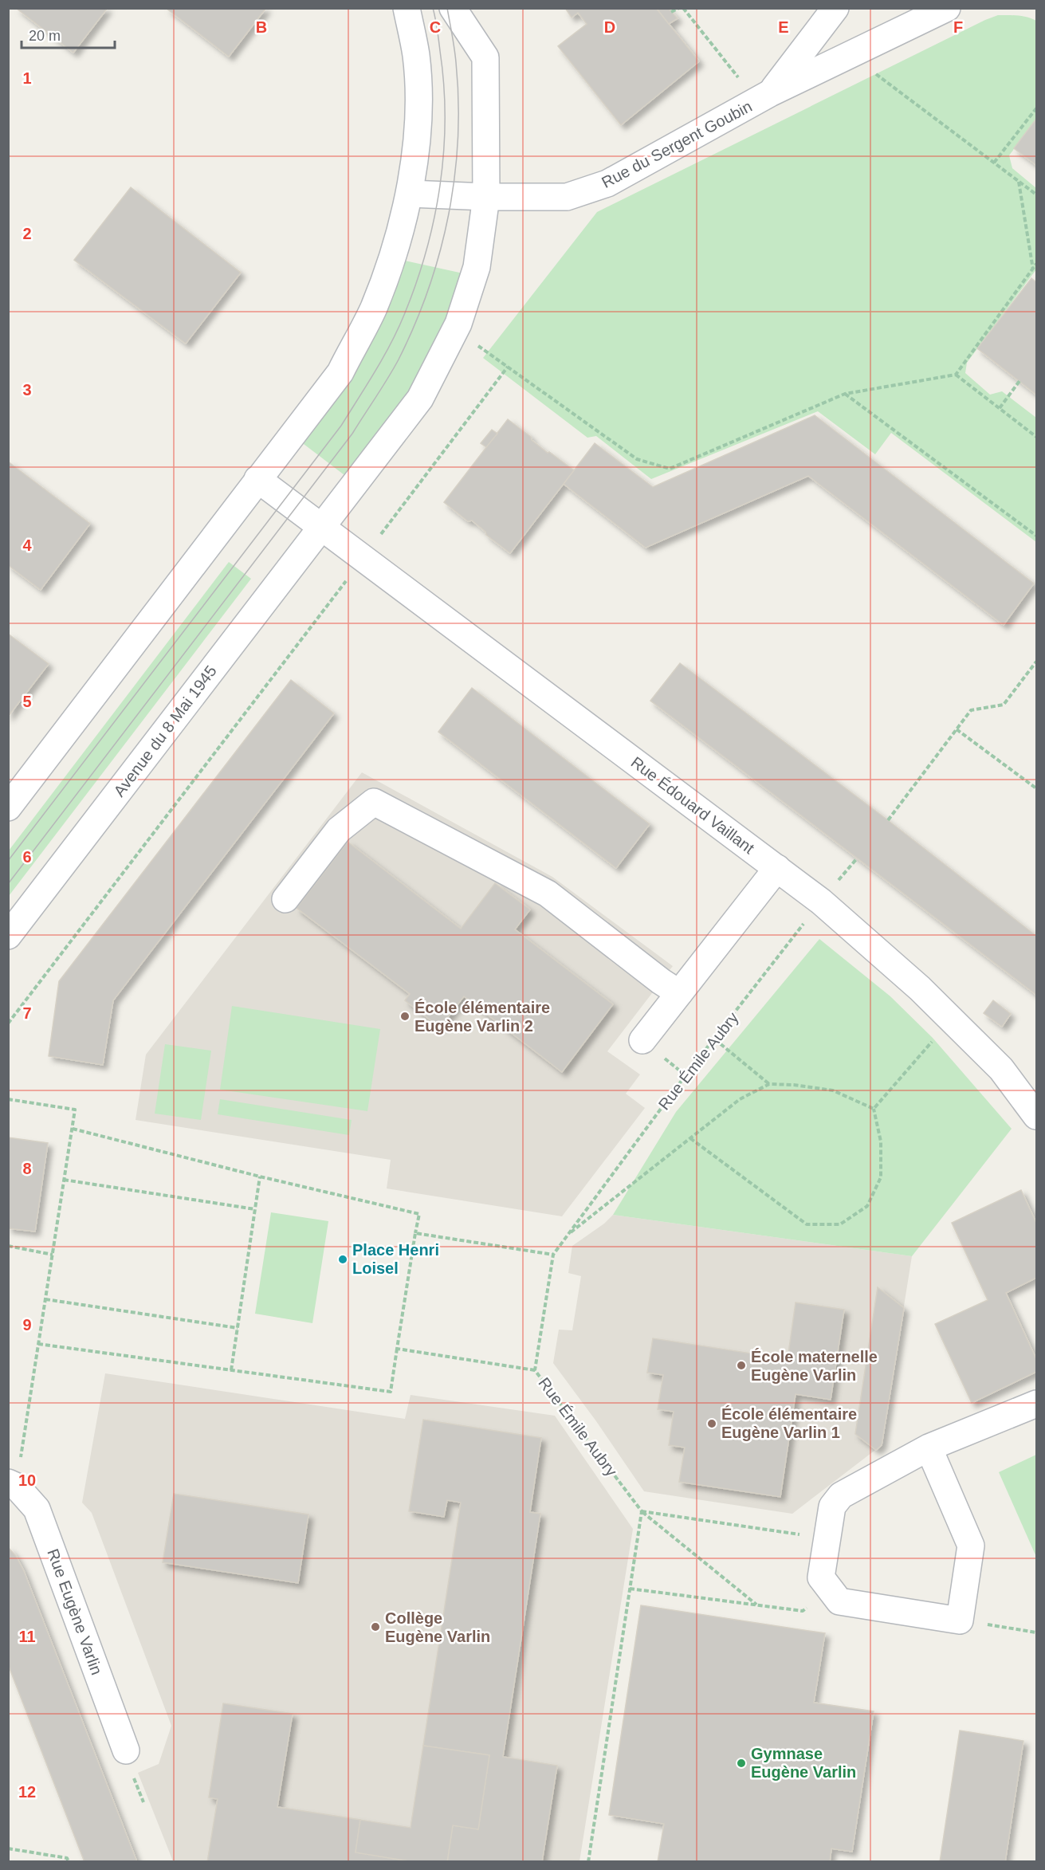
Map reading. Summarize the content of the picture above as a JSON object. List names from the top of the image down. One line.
{"streets":{"street":["Rue du Sergent Goubin","Avenue du 8 Mai 1945","Rue Édouard Vaillant","Rue Eugène Varlin"],"path":["Rue Émile Aubry"]},"crossings":[["Rue du Sergent Goubin","Avenue du 8 Mai 1945"],["Avenue du 8 Mai 1945","Rue Édouard Vaillant"],["Rue Édouard Vaillant","Rue Émile Aubry"]],"places":["École élémentaire Eugène Varlin 2","Place Henri Loisel","École maternelle Eugène Varlin","École élémentaire Eugène Varlin 1","Collège Eugène Varlin","Gymnase Eugène Varlin"],"scale_bar":"20 m","grid":{"columns":["B","C","D","E","F"],"rows":["1","2","3","4","5","6","7","8","9","10","11","12"]}}
